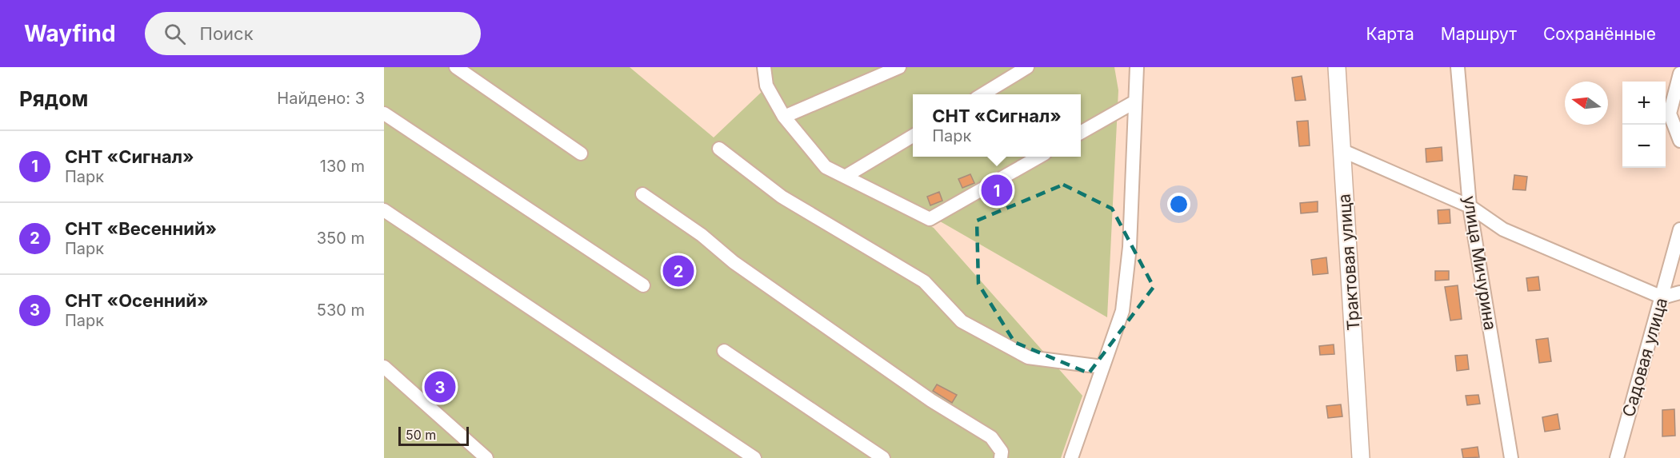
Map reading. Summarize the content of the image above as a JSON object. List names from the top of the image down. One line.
{"streets":{"main road":["Трактовая улица"],"street":["улица Мичурина","Садовая улица"]},"scale_bar":"50 m","north":"left","page":{"header":"Wayfind","search":"Поиск","nav":["Карта","Маршрут","Сохранённые"],"heading":["Рядом","Найдено: 3"],"map_buttons":["+","−"],"popup":["СНТ «Сигнал»","Парк"],"list":[{"mark":"1","name":"СНТ «Сигнал»","note":"Парк","value":"130 m"},{"mark":"2","name":"СНТ «Весенний»","note":"Парк","value":"350 m"},{"mark":"3","name":"СНТ «Осенний»","note":"Парк","value":"530 m"}],"pins":["1","2","3"],"scale":"50 m"}}
